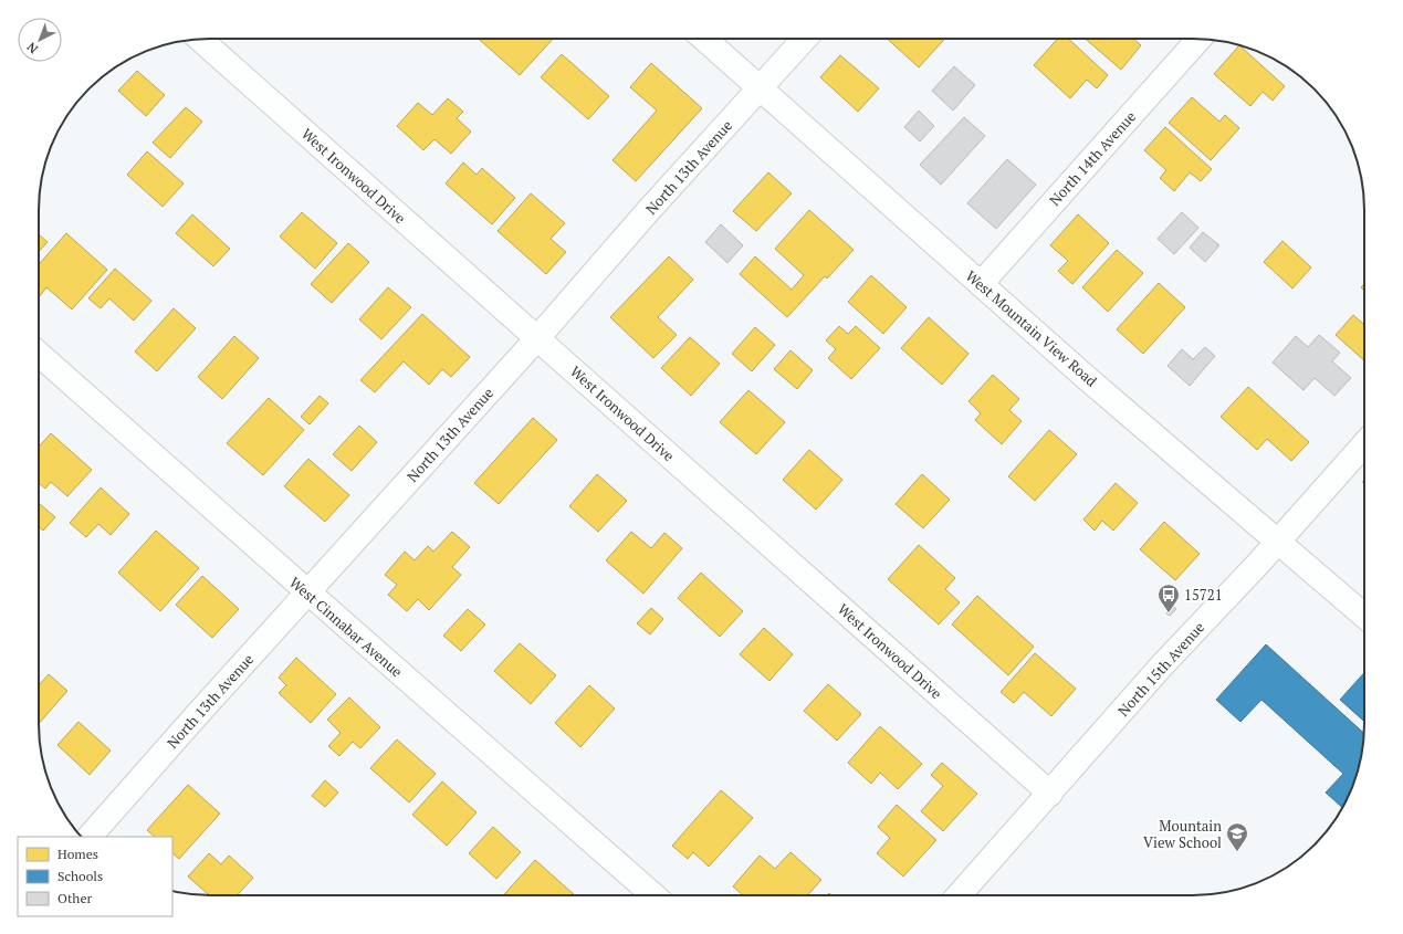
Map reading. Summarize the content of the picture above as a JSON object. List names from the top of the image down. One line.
{"streets":{"street":["North 14th Avenue","North 13th Avenue","West Ironwood Drive","West Mountain View Road","West Cinnabar Avenue","North 15th Avenue"]},"crossings":[["North 14th Avenue","West Mountain View Road"],["North 13th Avenue","West Ironwood Drive"],["North 13th Avenue","West Mountain View Road"],["North 13th Avenue","West Cinnabar Avenue"],["West Ironwood Drive","North 15th Avenue"],["West Mountain View Road","North 15th Avenue"]],"places":{"bus stop":["15721"],"school or university":["Mountain View School"]},"legend":["Homes","Schools","Other"],"north":"bottom left"}
